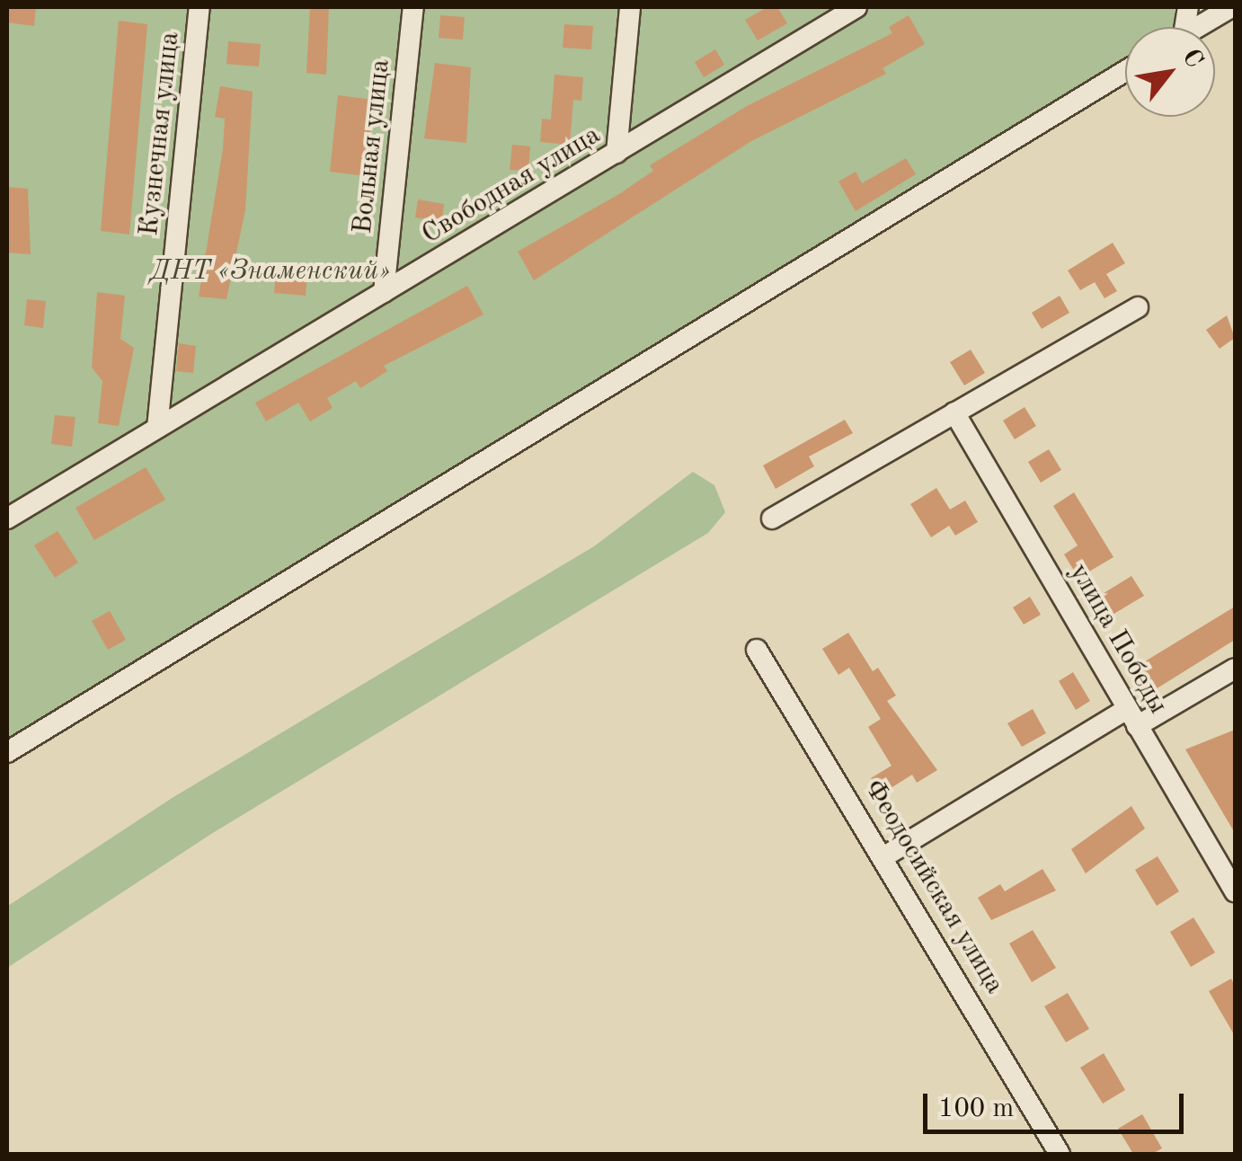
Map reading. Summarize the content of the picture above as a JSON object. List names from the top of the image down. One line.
{"streets":{"street":["Кузнечная улица","Вольная улица","Свободная улица","улица Победы","Феодосийская улица"]},"crossings":[["Кузнечная улица","Свободная улица"],["Вольная улица","Свободная улица"]],"parks":["ДНТ «Знаменский»"],"scale_bar":"100 m","north":"top right"}
